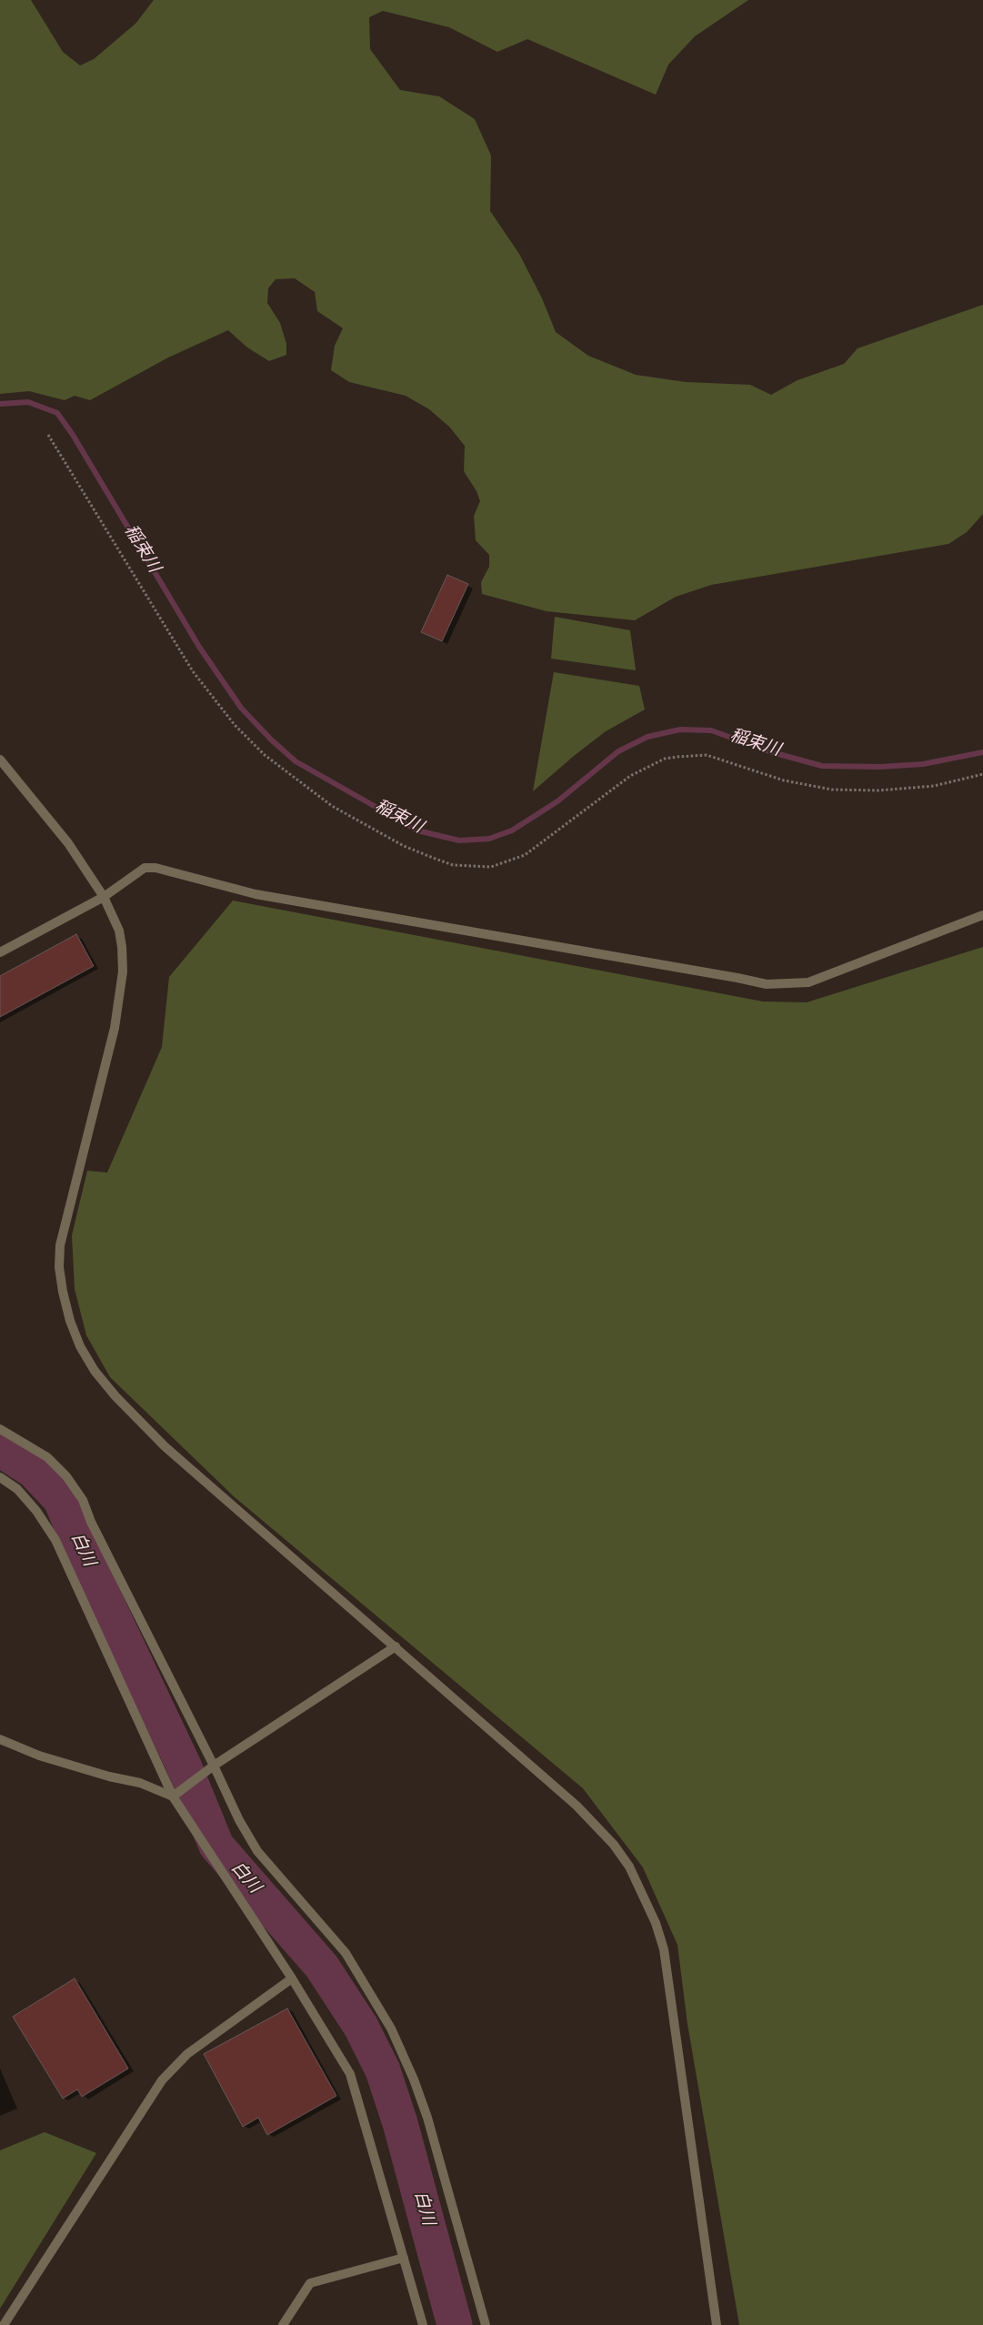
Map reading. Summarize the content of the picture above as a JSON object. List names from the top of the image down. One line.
{"water":["稲束川","白川"]}
